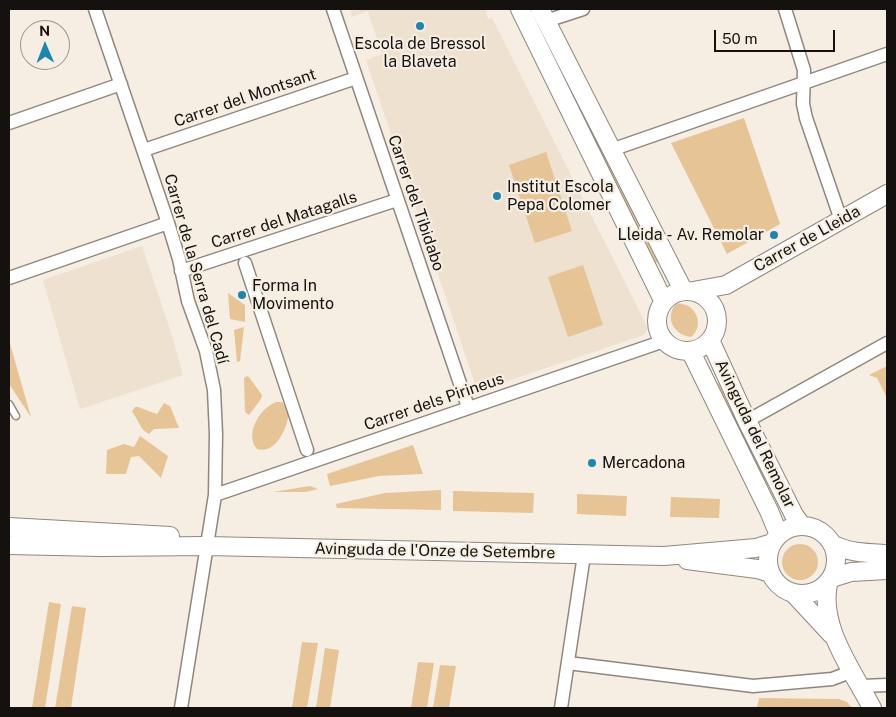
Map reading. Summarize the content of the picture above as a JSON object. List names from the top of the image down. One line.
{"streets":{"street":["Carrer del Montsant","Carrer del Tibidabo","Carrer del Matagalls","Carrer de Lleida","Carrer de la Serra del Cadí","Carrer dels Pirineus","Avinguda del Remolar","Avinguda de l'Onze de Setembre"]},"crossings":[["Carrer del Montsant","Carrer del Tibidabo"],["Carrer del Montsant","Carrer de la Serra del Cadí"],["Carrer del Tibidabo","Carrer del Matagalls"],["Carrer del Tibidabo","Carrer dels Pirineus"],["Carrer del Matagalls","Carrer de la Serra del Cadí"],["Carrer de Lleida","Carrer dels Pirineus"],["Carrer de Lleida","Avinguda del Remolar"],["Carrer de la Serra del Cadí","Carrer dels Pirineus"],["Carrer de la Serra del Cadí","Avinguda de l'Onze de Setembre"],["Carrer dels Pirineus","Avinguda del Remolar"],["Avinguda del Remolar","Avinguda de l'Onze de Setembre"]],"places":["Escola de Bressol la Blaveta","Institut Escola Pepa Colomer","Lleida - Av. Remolar","Forma In Movimento","Mercadona"],"scale_bar":"50 m","north":"top"}
